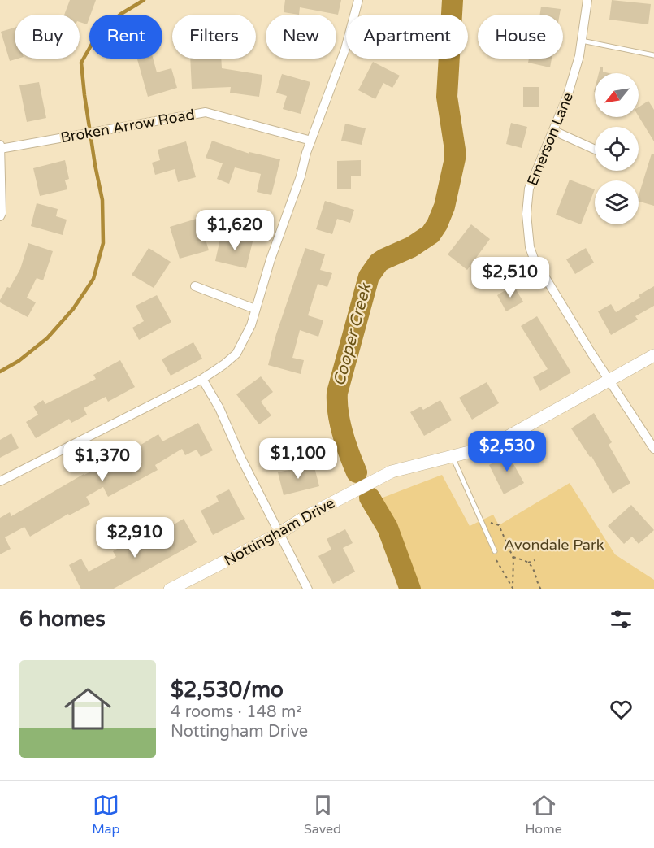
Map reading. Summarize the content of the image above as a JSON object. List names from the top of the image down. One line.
{"streets":{"street":["Broken Arrow Road","Emerson Lane","Nottingham Drive"]},"crossings":[["Emerson Lane","Nottingham Drive"]],"water":["Cooper Creek"],"parks":["Avondale Park"],"north":"bottom left","page":{"chip":["Buy","Rent","Filters","New","Apartment","House"],"price":["$1,620","$2,510","$2,530","$1,100","$1,370","$2,910"],"heading":"6 homes","list":[{"name":"$2,530/mo","note":"4 rooms · 148 m² · Nottingham Drive"}],"tabs":["Map","Saved","Home"]}}
